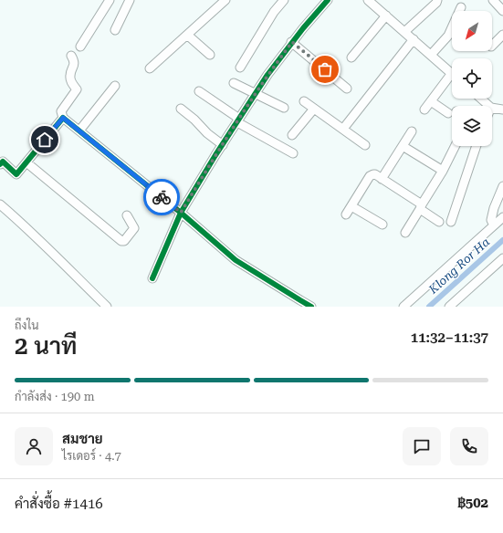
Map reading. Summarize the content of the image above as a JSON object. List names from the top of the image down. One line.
{"water":["Klong Ror Ha"],"north":"bottom left","page":{"heading":["2 นาที","ถึงใน","11:32–11:37"],"panel":["สมชาย","ไรเดอร์ · 4.7","คำสั่งซื้อ #1416","฿502"],"bar":"กำลังส่ง · 190 m"}}
